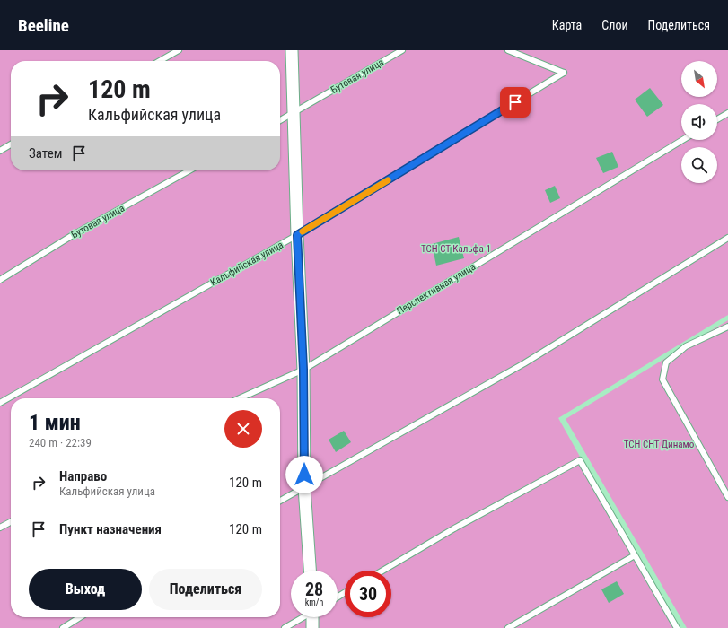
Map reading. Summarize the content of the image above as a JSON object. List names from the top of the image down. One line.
{"streets":{"lane":["Бутовая улица","Кальфийская улица","Перспективная улица"]},"parks":["ТСН СТ Кальфа-1","ТСН СНТ Динамо"],"north":"bottom right","page":{"header":"Beeline","nav":["Карта","Слои","Поделиться"],"turn":["120 m","Кальфийская улица"],"then":"Затем","heading":["1 мин","240 m · 22:39"],"list":[{"name":"Направо","note":"Кальфийская улица","value":"120 m"},{"name":"Пункт назначения","value":"120 m"}],"buttons":["Выход","Поделиться"],"speed":"28 km/h","limit":"30"}}
